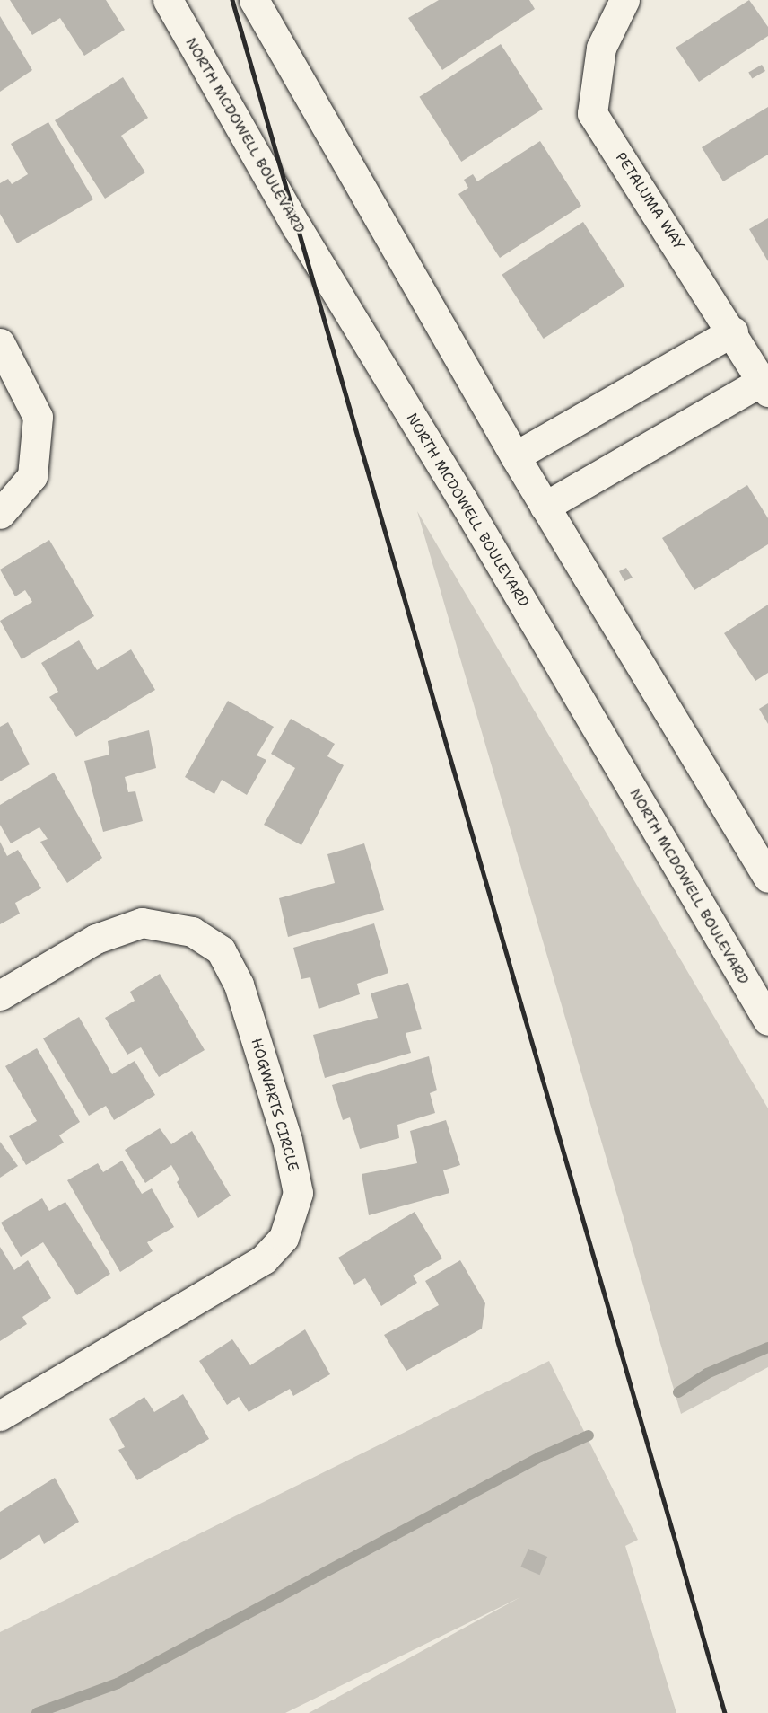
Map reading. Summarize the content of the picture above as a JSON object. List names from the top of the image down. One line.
{"streets":{"main road":["NORTH MCDOWELL BOULEVARD","PETALUMA WAY","HOGWARTS CIRCLE"]}}
